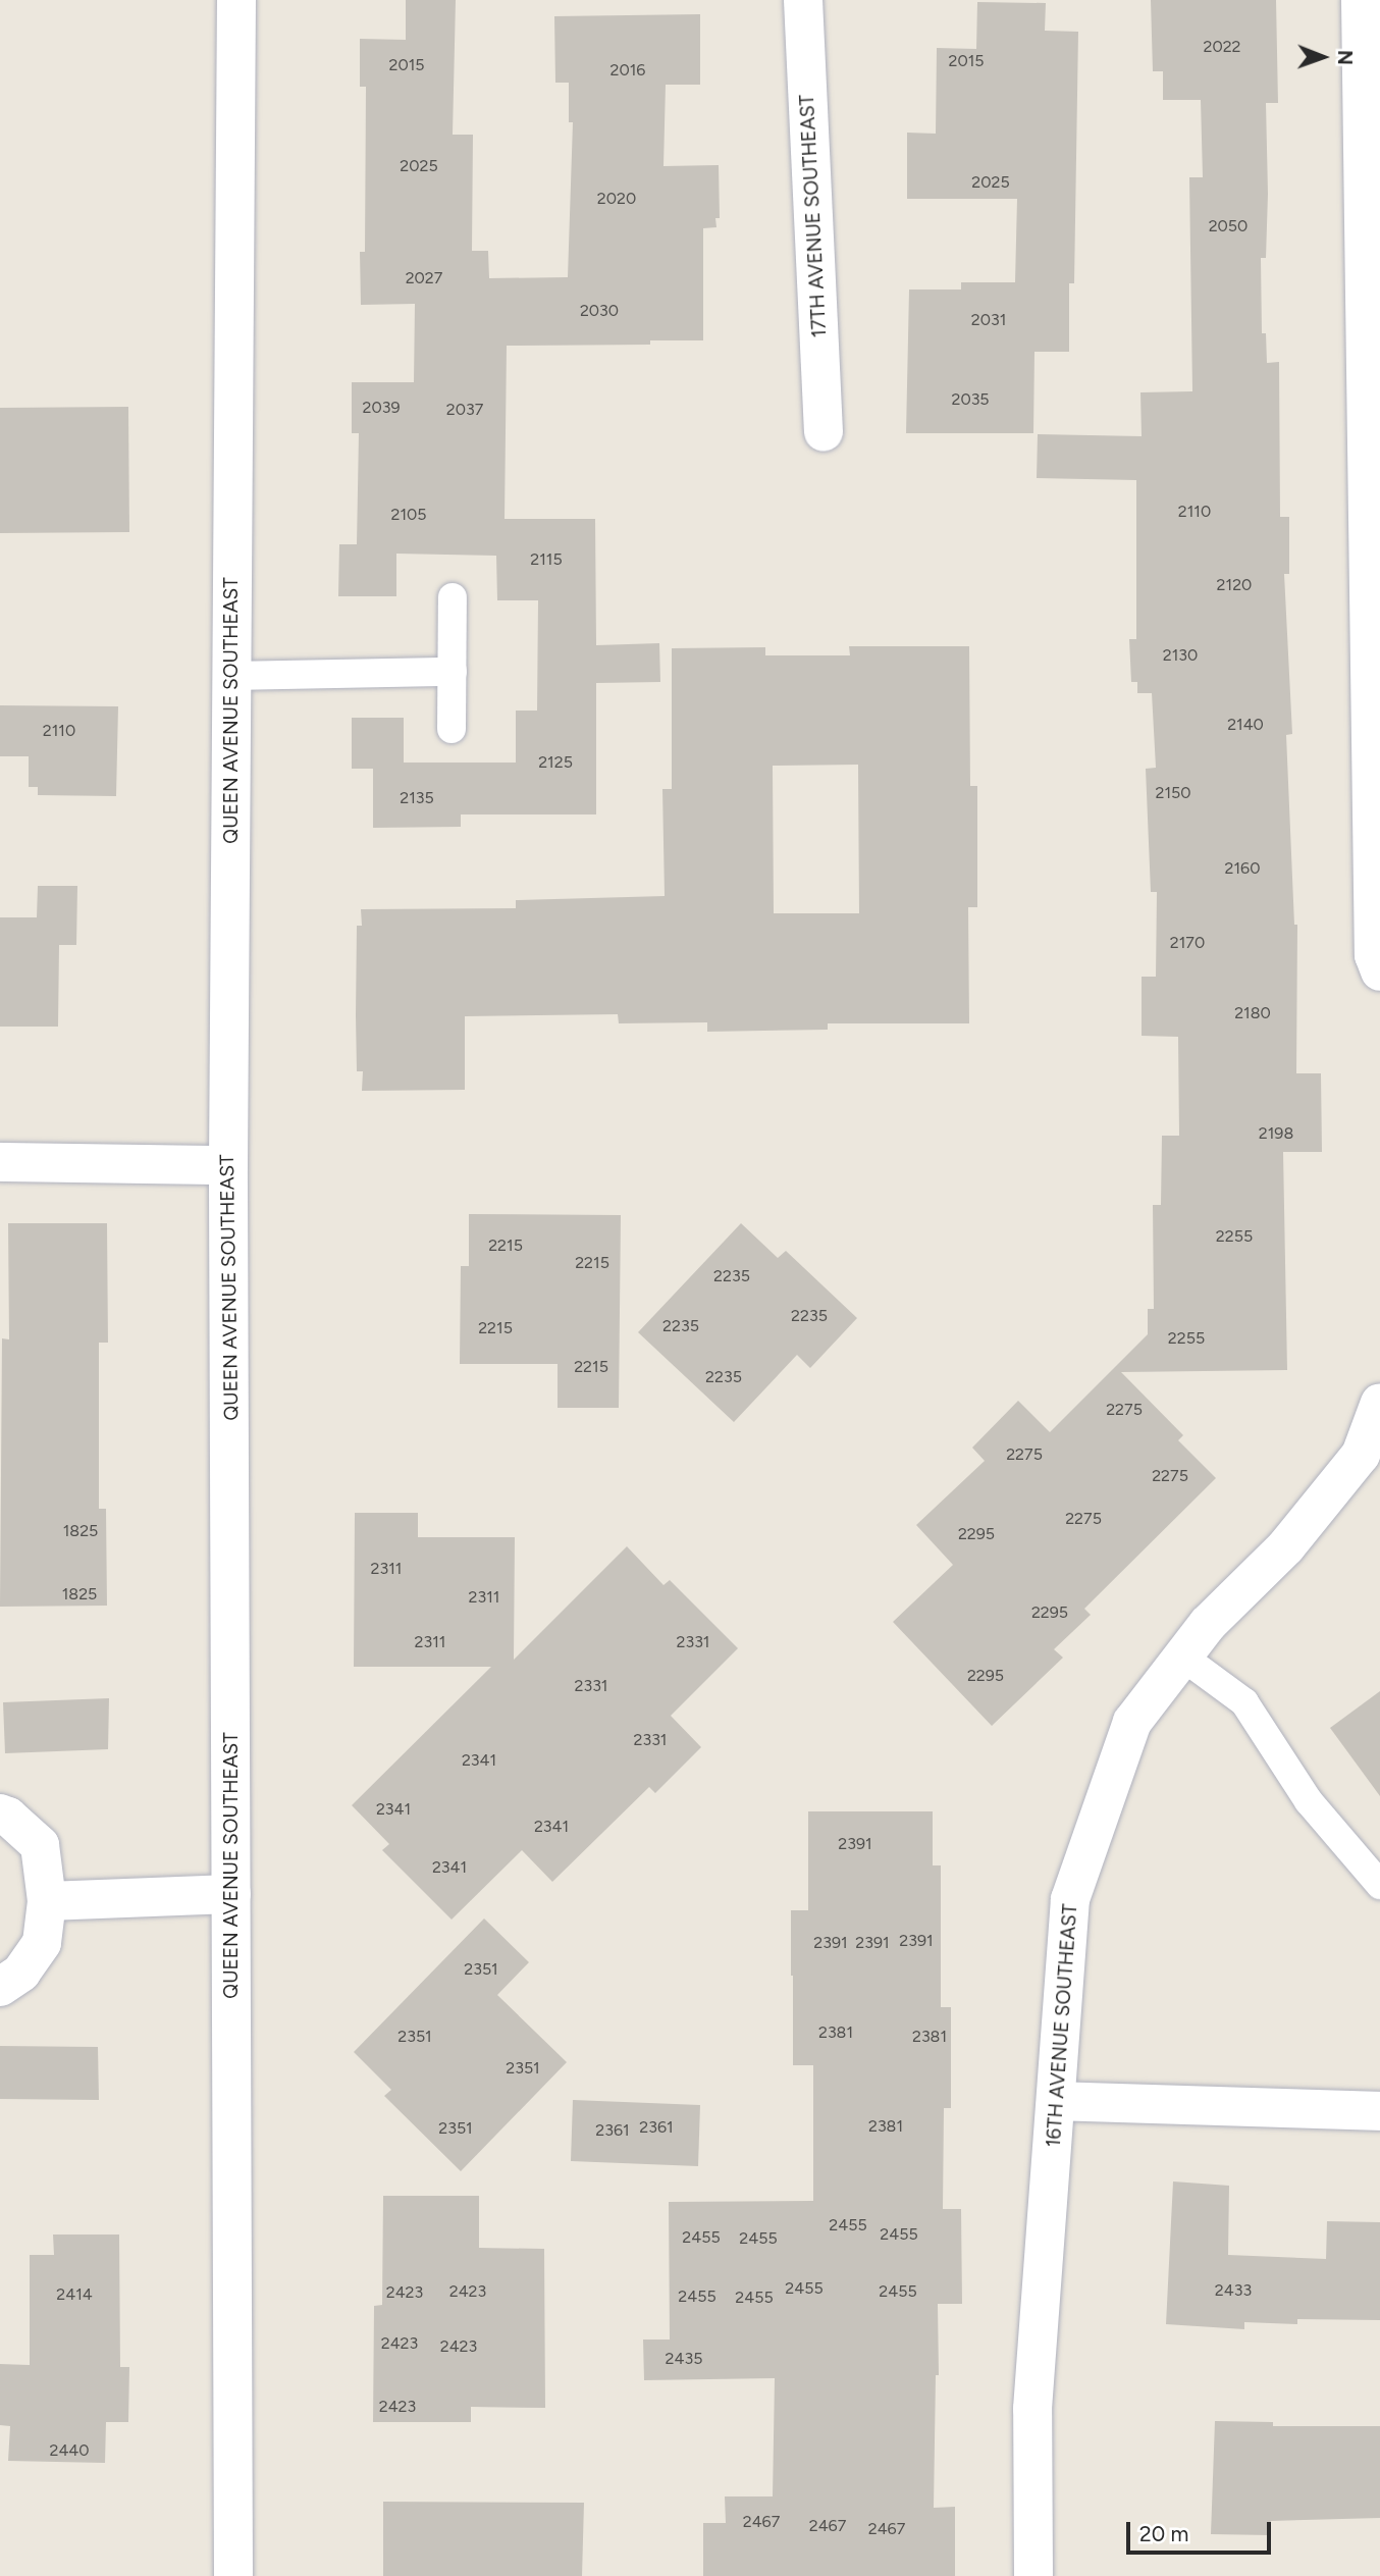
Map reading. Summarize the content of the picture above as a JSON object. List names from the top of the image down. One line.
{"streets":{"street":["17TH AVENUE SOUTHEAST","QUEEN AVENUE SOUTHEAST","16TH AVENUE SOUTHEAST"]},"house_numbers":["2022","2015","2015","2016","2025","2025","2020","2050","2027","2030","2031","2035","2039","2037","2110","2105","2115","2120","2130","2140","2110","2125","2150","2135","2160","2170","2180","2198","2255","2215","2215","2235","2235","2235","2215","2255","2215","2235","2275","2275","2275","2275","1825","2295","2311","1825","2311","2295","2311","2331","2295","2331","2331","2341","2341","2341","2391","2341","2391","2391","2391","2351","2381","2351","2381","2351","2381","2361","2351","2361","2455","2455","2455","2455","2455","2433","2423","2455","2423","2414","2455","2455","2423","2423","2435","2423","2440","2467","2467","2467"],"scale_bar":"20 m","north":"right"}
